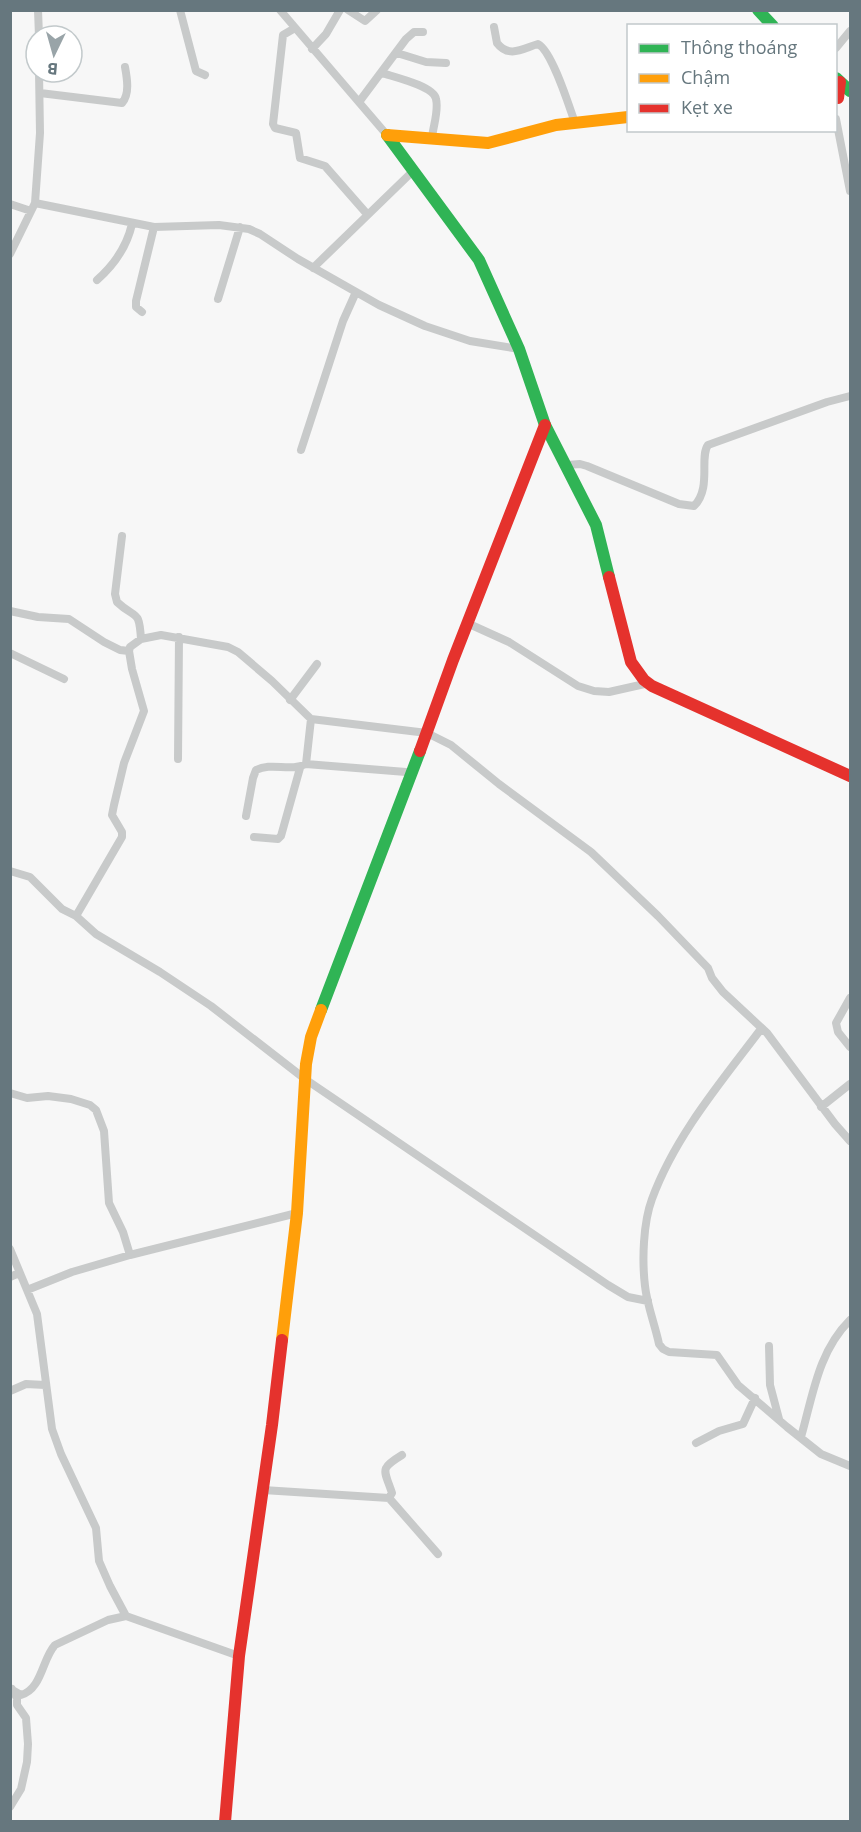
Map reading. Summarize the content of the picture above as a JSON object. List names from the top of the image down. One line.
{"legend":["Thông thoáng","Chậm","Kẹt xe"],"north":"bottom"}
